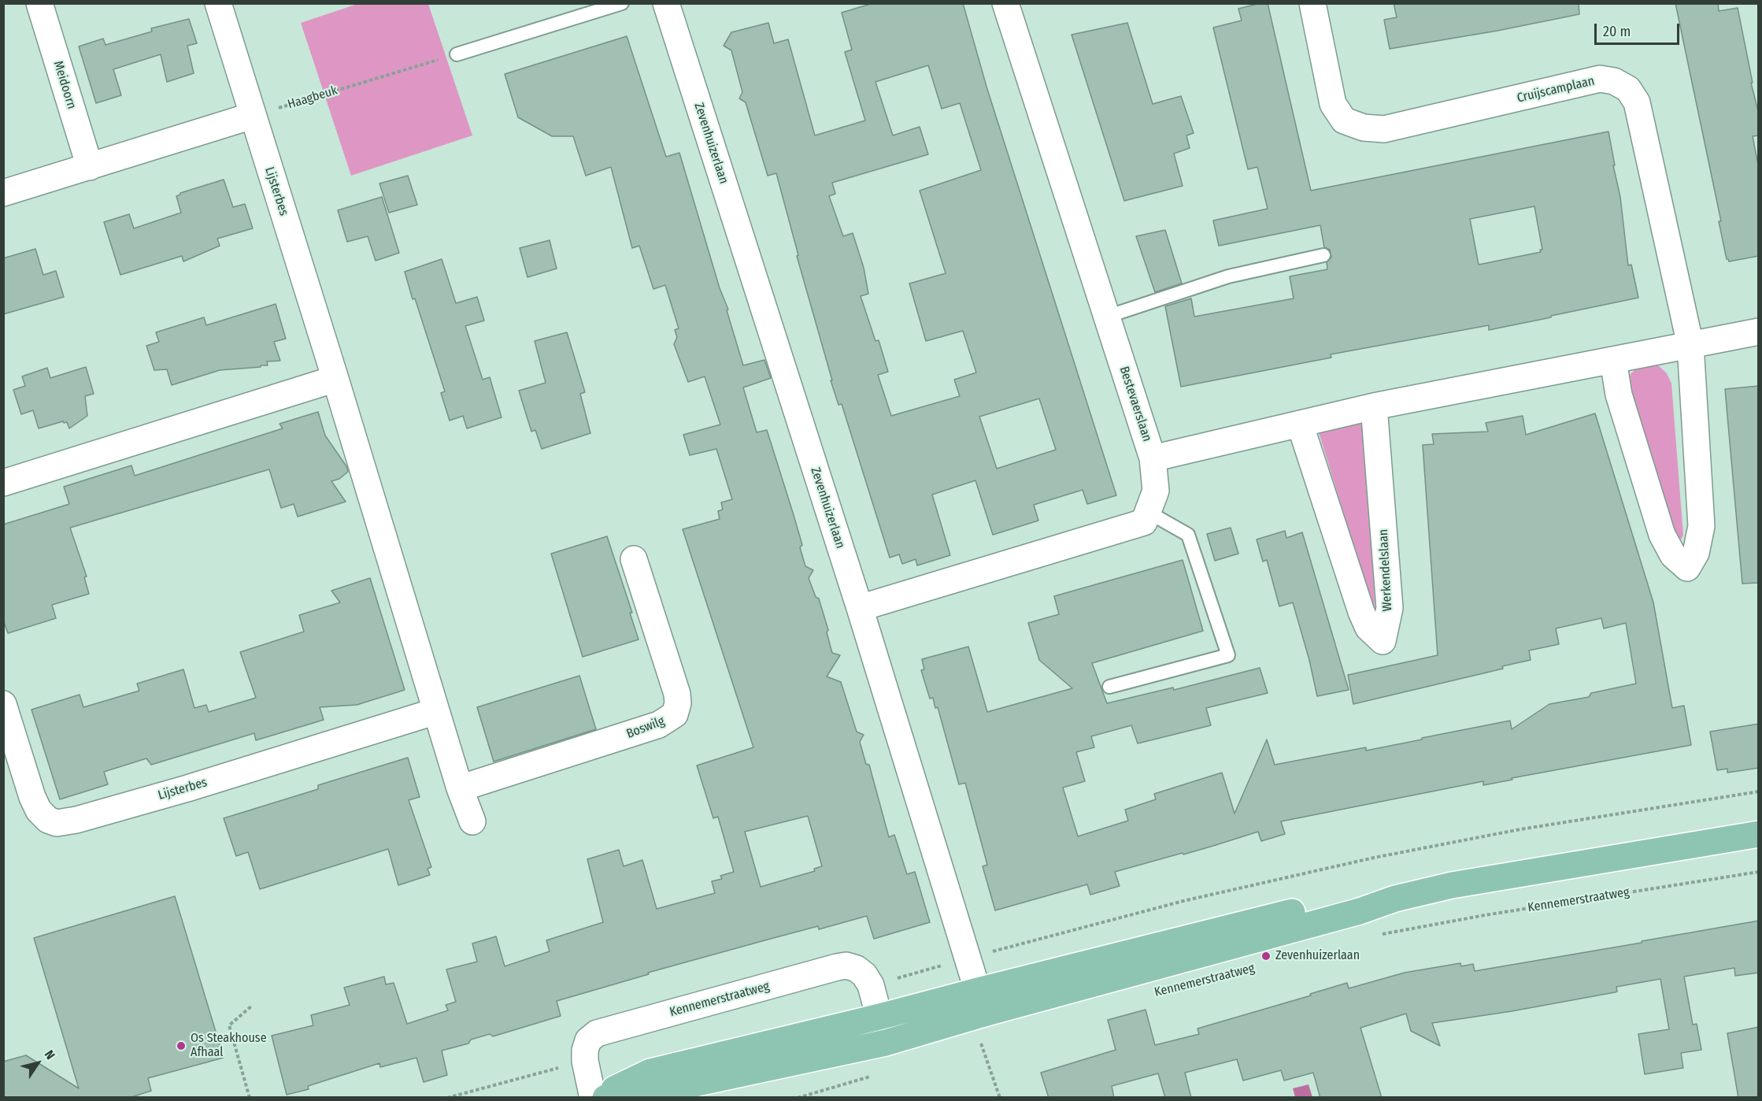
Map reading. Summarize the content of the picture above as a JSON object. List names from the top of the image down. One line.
{"streets":{"main road":["Kennemerstraatweg"],"street":["Meidoorn","Cruijscamplaan","Zevenhuizerlaan","Lijsterbes","Bestevaerslaan","Werkendelslaan","Boswilg"],"path":["Haagbeuk"]},"crossings":[["Haagbeuk","Lijsterbes"],["Zevenhuizerlaan","Bestevaerslaan"],["Zevenhuizerlaan","Kennemerstraatweg"],["Lijsterbes","Boswilg"]],"places":["Zevenhuizerlaan","Os Steakhouse Afhaal"],"scale_bar":"20 m","north":"top right"}
